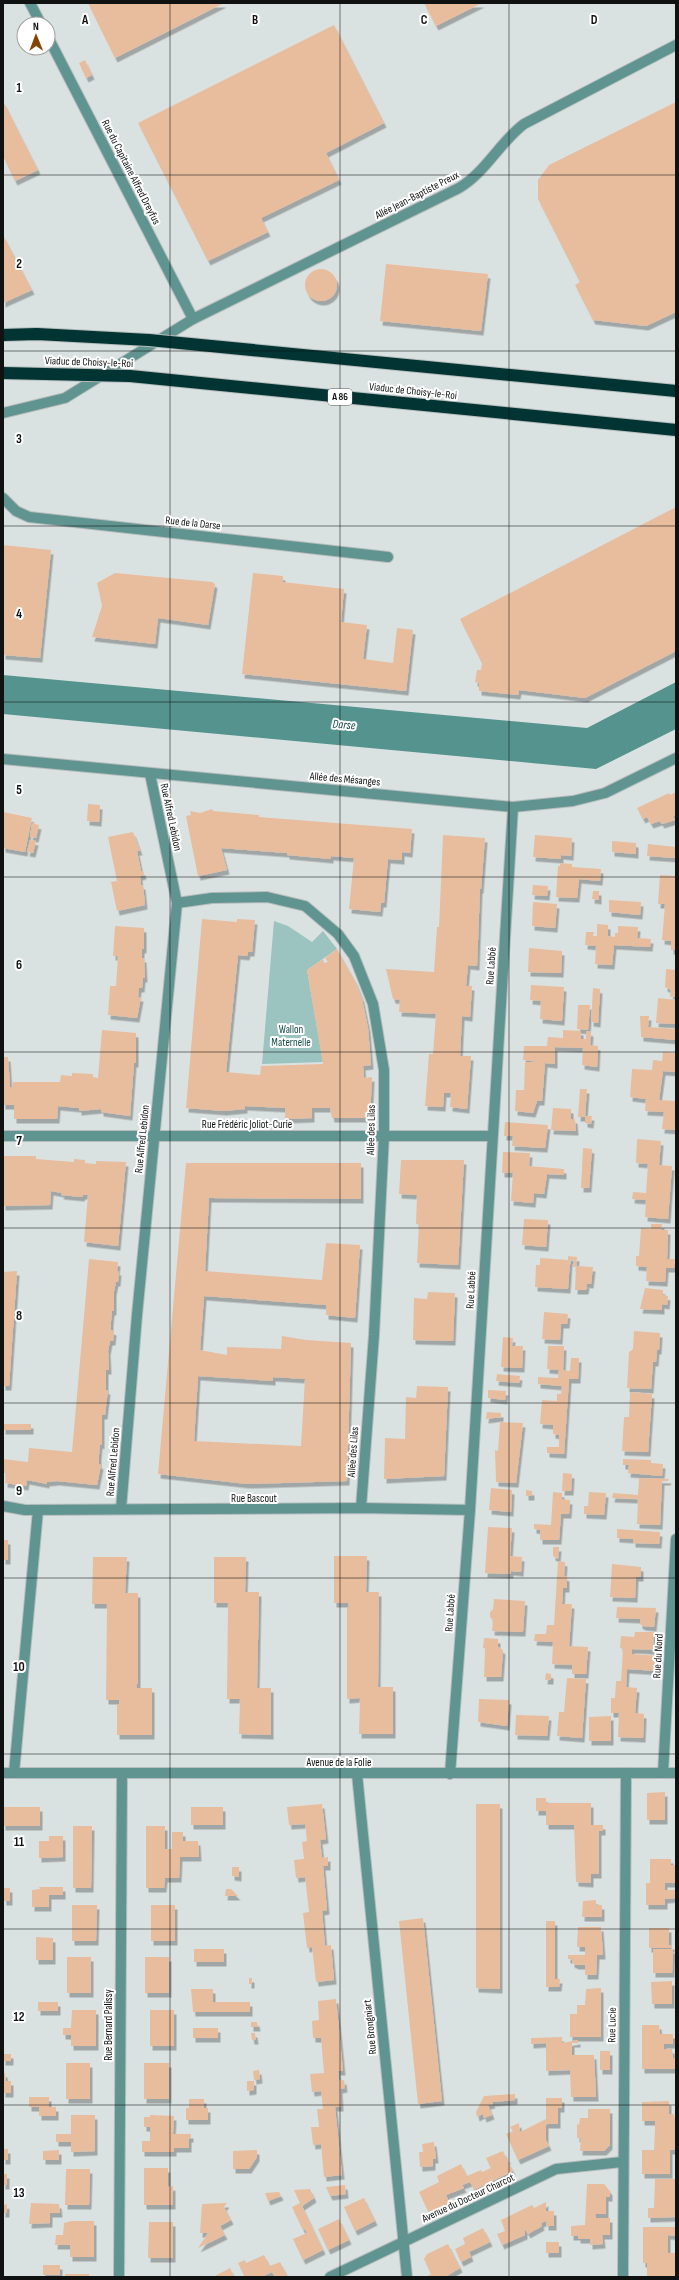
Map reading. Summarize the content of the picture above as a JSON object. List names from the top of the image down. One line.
{"streets":{"highway":["Viaduc de Choisy-le-Roi","A 86"],"street":["Rue du Capitaine Alfred Dreyfus","Allée Jean-Baptiste Preux","Rue de la Darse","Allée des Mésanges","Rue Alfred Lebidon","Rue Labbé","Rue Frédéric Joliot-Curie","Allée des Lilas","Rue Bascout","Rue du Nord","Avenue de la Folie","Rue Bernard Palissy","Rue Lucie","Rue Brongniart","Avenue du Docteur Charcot"]},"crossings":[["Rue du Capitaine Alfred Dreyfus","Allée Jean-Baptiste Preux"],["Allée des Mésanges","Rue Alfred Lebidon"],["Allée des Mésanges","Rue Labbé"],["Rue Alfred Lebidon","Rue Frédéric Joliot-Curie"],["Rue Alfred Lebidon","Allée des Lilas"],["Rue Alfred Lebidon","Rue Bascout"],["Rue Labbé","Rue Frédéric Joliot-Curie"],["Rue Labbé","Rue Bascout"],["Rue Labbé","Avenue de la Folie"],["Rue Frédéric Joliot-Curie","Allée des Lilas"],["Allée des Lilas","Rue Bascout"],["Rue du Nord","Avenue de la Folie"],["Avenue de la Folie","Rue Bernard Palissy"],["Avenue de la Folie","Rue Lucie"],["Avenue de la Folie","Rue Brongniart"],["Rue Lucie","Avenue du Docteur Charcot"],["Rue Brongniart","Avenue du Docteur Charcot"]],"water":["Darse"],"parks":["Wallon Maternelle"],"north":"top","grid":{"columns":["A","B","C","D"],"rows":["1","2","3","4","5","6","7","8","9","10","11","12","13"]}}
